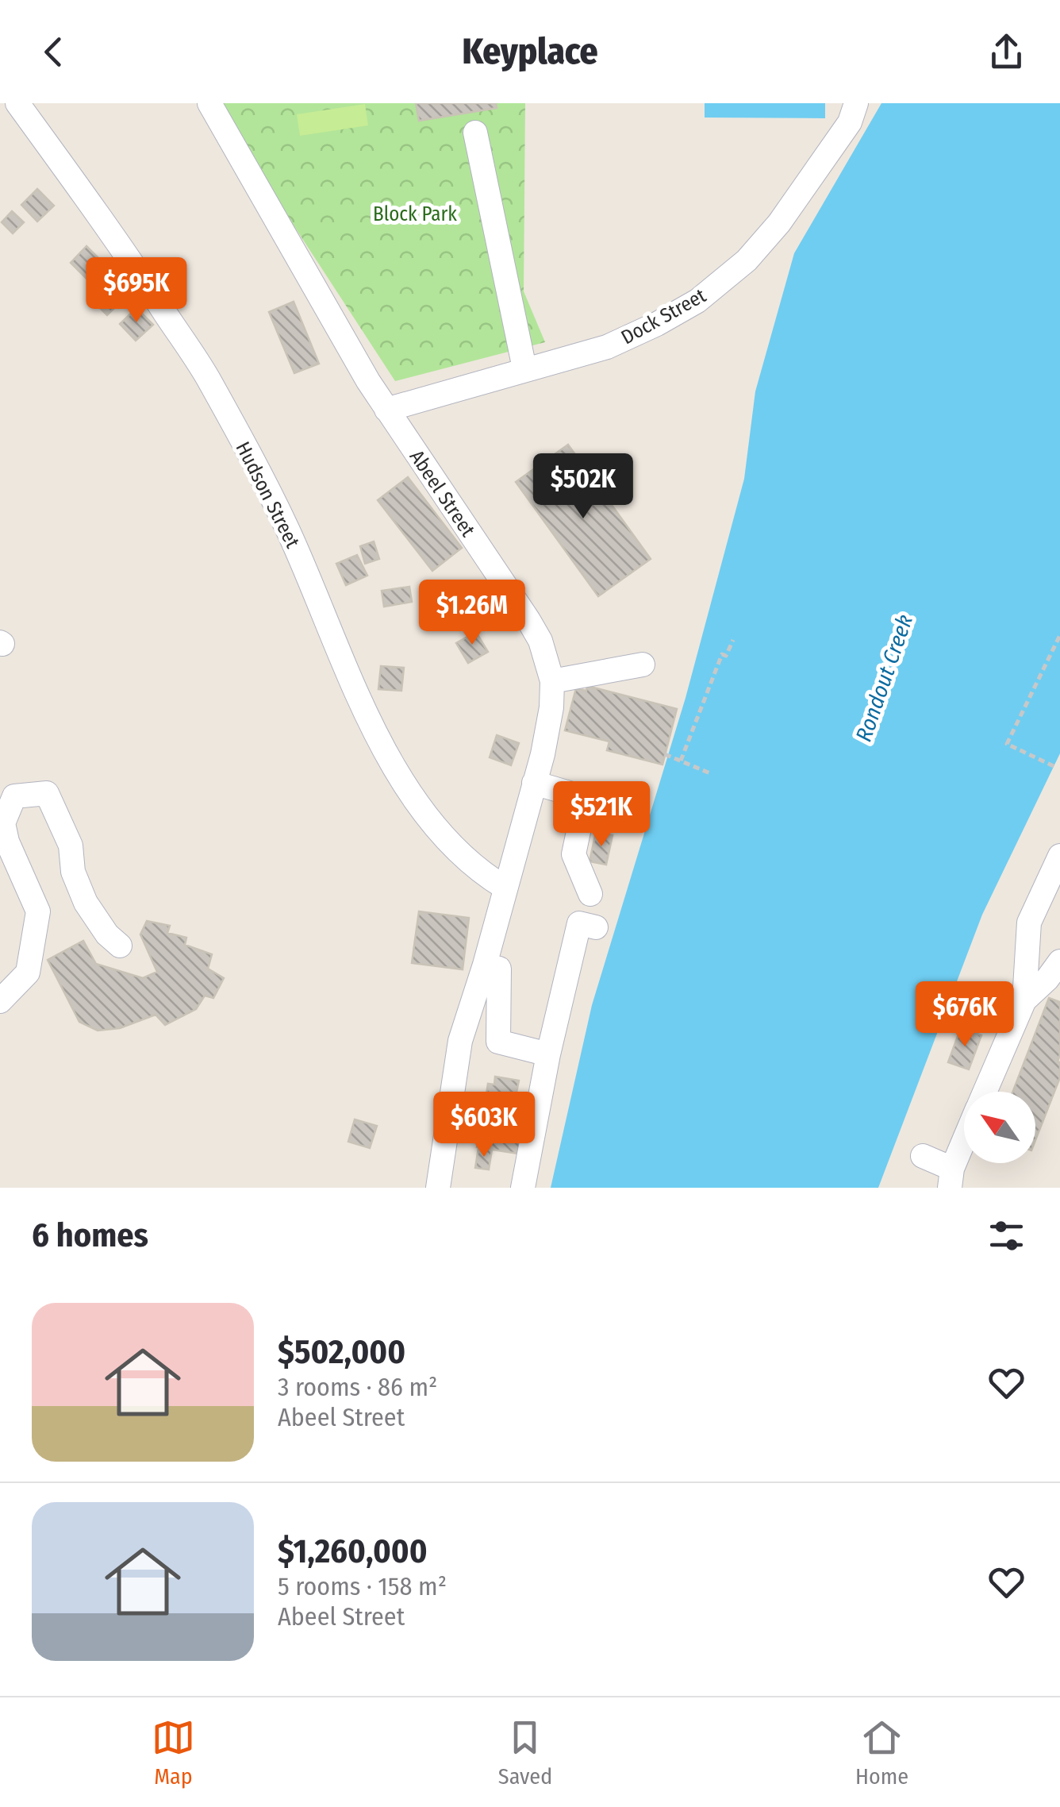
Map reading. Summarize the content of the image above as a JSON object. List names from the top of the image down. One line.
{"streets":{"street":["Dock Street","Abeel Street","Hudson Street"]},"crossings":[["Dock Street","Abeel Street"],["Abeel Street","Hudson Street"]],"water":["Rondout Creek"],"parks":["Block Park"],"north":"top left","page":{"header":"Keyplace","price":["$695K","$502K","$1.26M","$521K","$676K","$603K"],"heading":"6 homes","list":[{"name":"$502,000","note":"3 rooms · 86 m² · Abeel Street"},{"name":"$1,260,000","note":"5 rooms · 158 m² · Abeel Street"}],"tabs":["Map","Saved","Home"]}}
